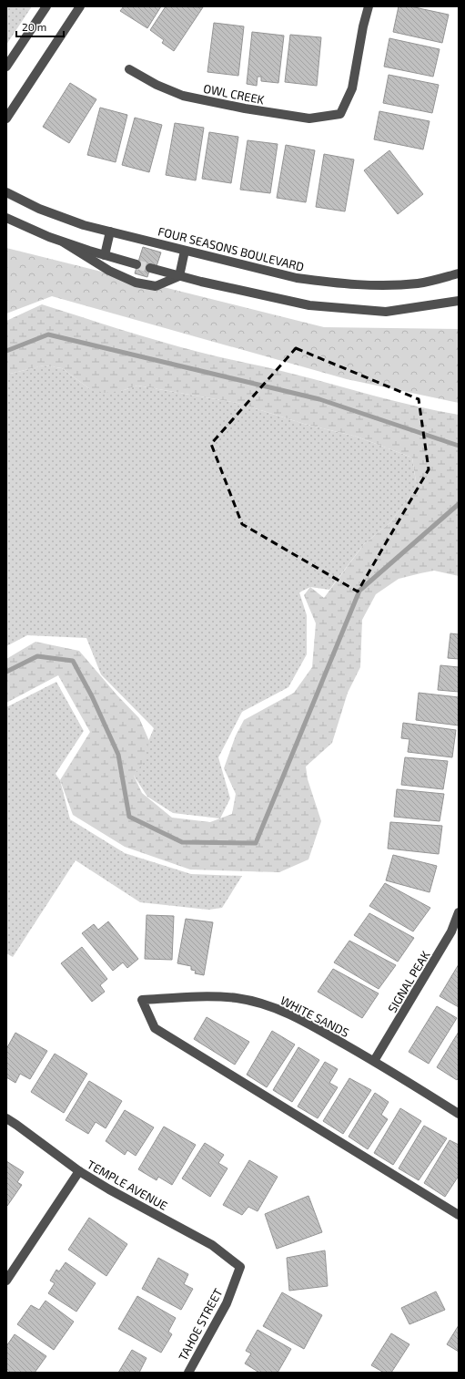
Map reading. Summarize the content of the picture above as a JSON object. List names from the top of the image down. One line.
{"streets":{"street":["OWL CREEK","FOUR SEASONS BOULEVARD","SIGNAL PEAK","WHITE SANDS","TEMPLE AVENUE","TAHOE STREET"]},"crossings":[["SIGNAL PEAK","WHITE SANDS"],["TEMPLE AVENUE","TAHOE STREET"]],"scale_bar":"20 m"}
